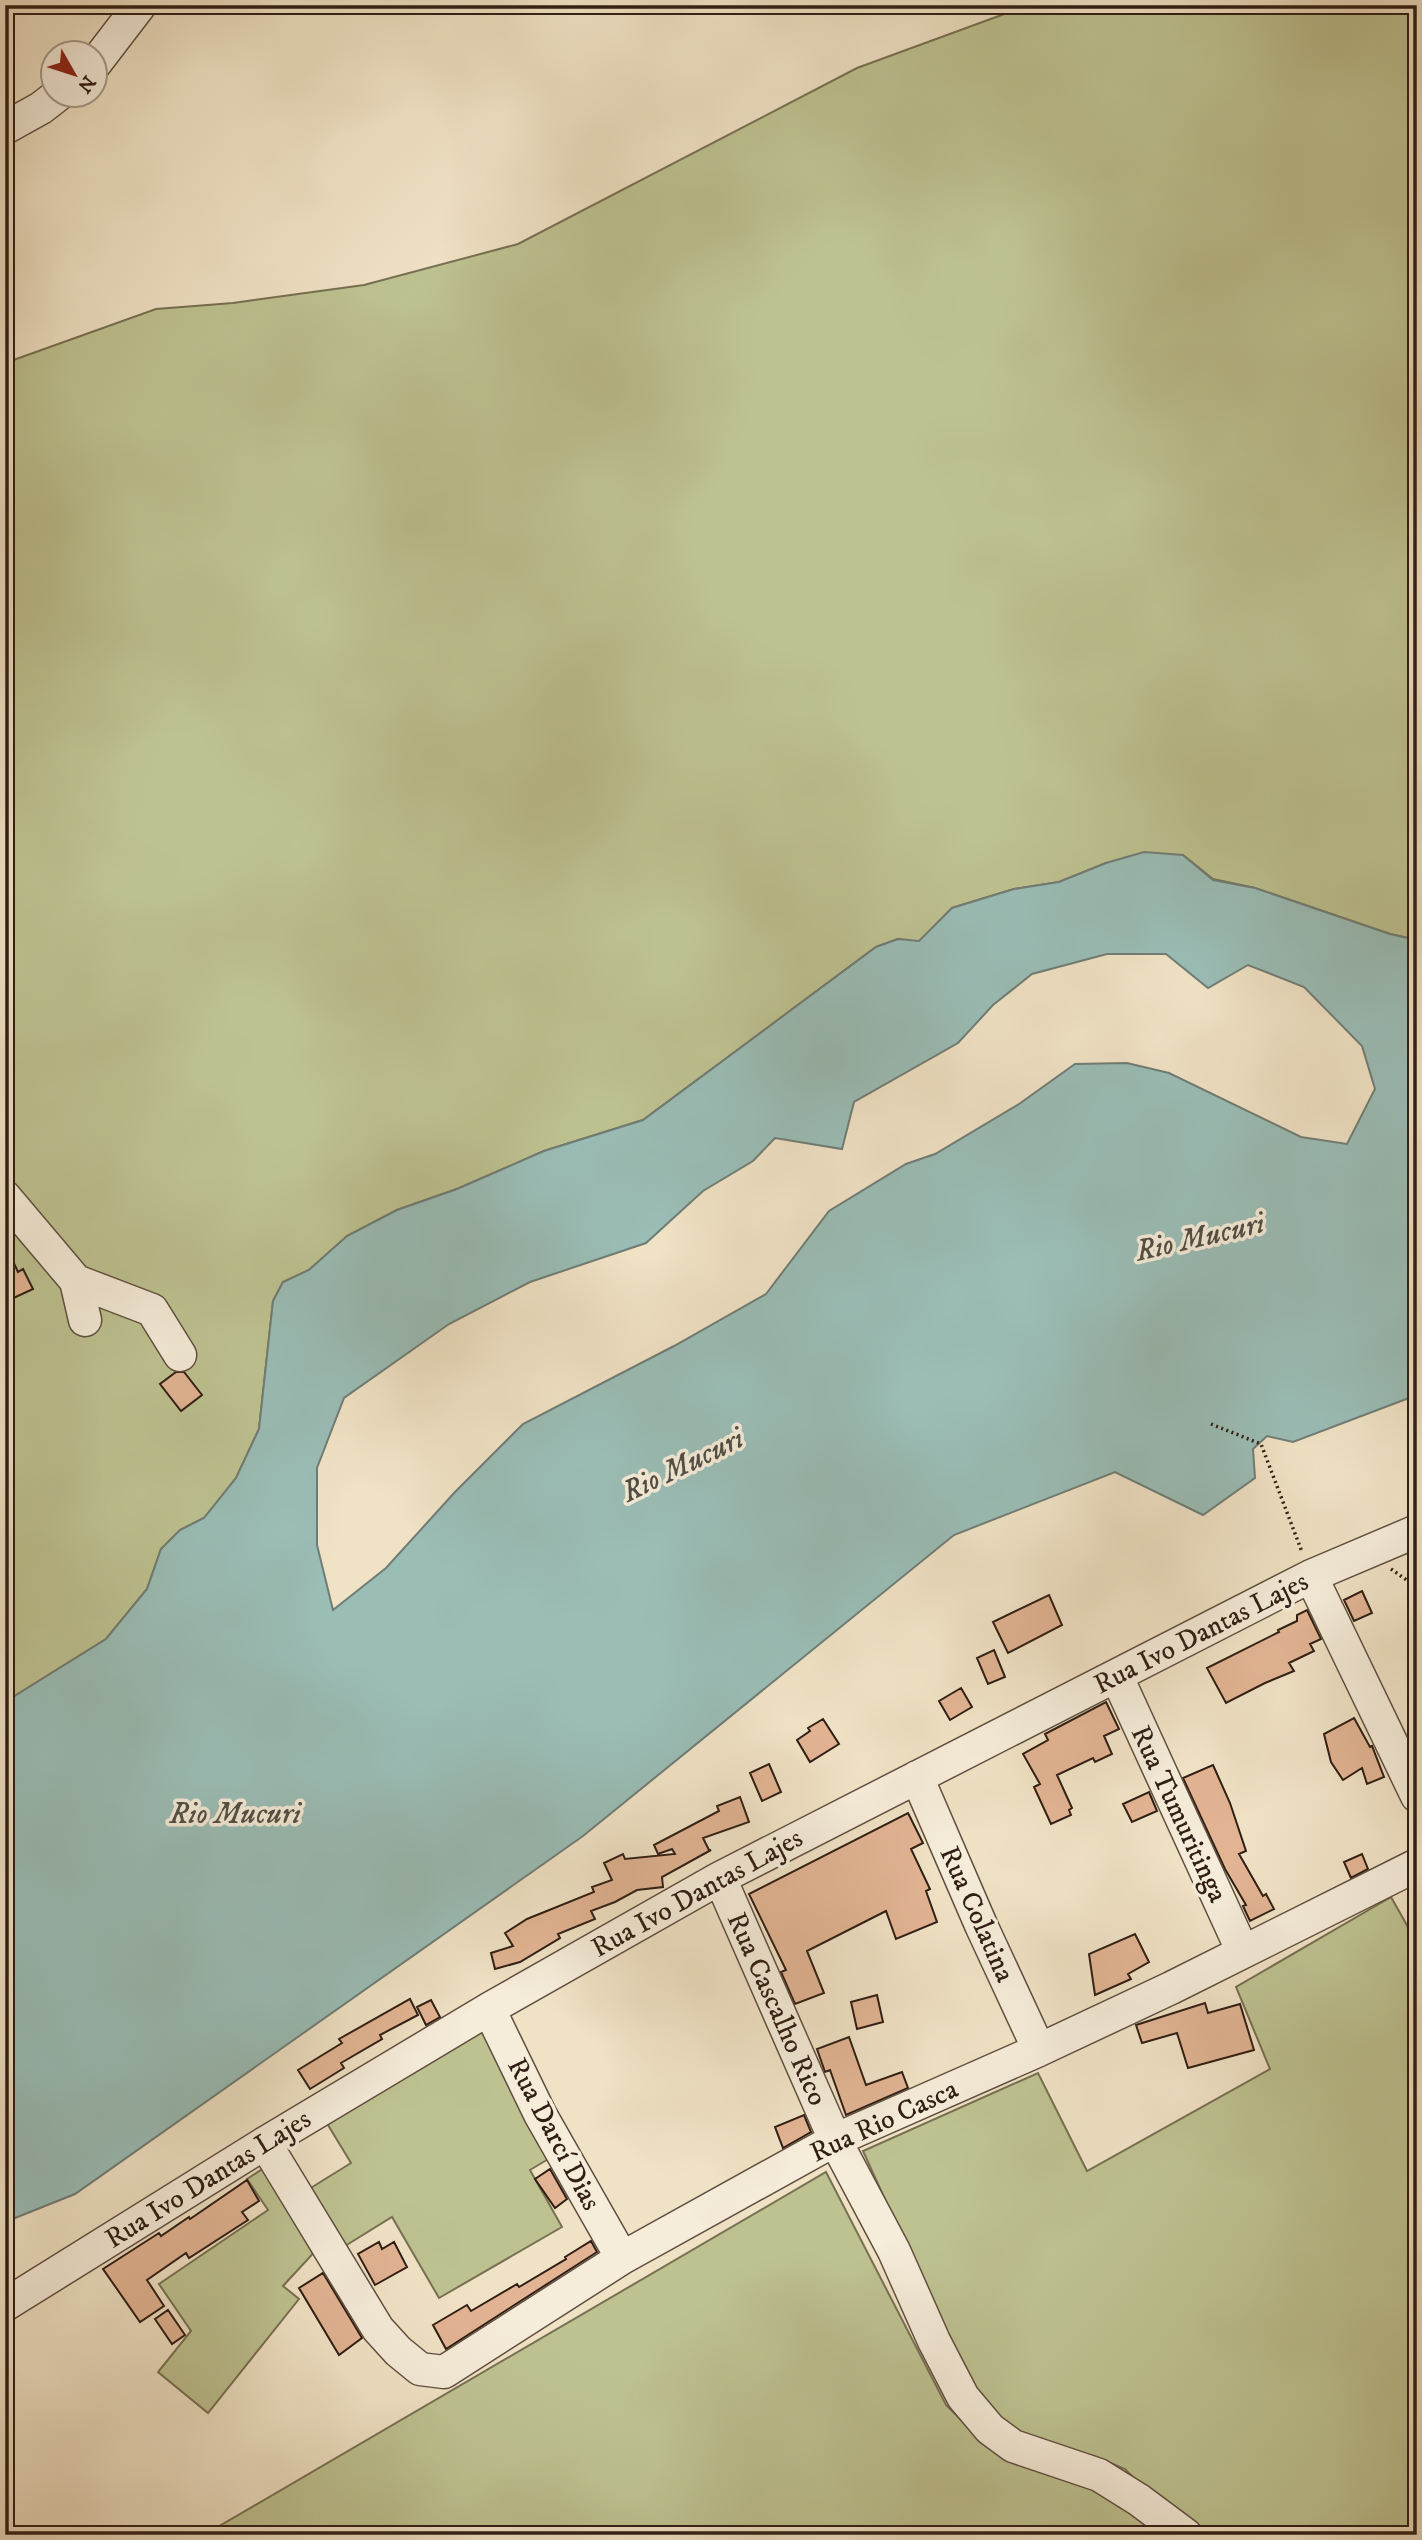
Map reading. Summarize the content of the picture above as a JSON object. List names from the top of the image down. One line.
{"streets":{"street":["Rua Ivo Dantas Lajes","Rua Tumuritinga","Rua Colatina","Rua Cascalho Rico","Rua Rio Casca","Rua Darcí Dias"]},"crossings":[["Rua Ivo Dantas Lajes","Rua Tumuritinga"],["Rua Ivo Dantas Lajes","Rua Colatina"],["Rua Ivo Dantas Lajes","Rua Cascalho Rico"],["Rua Ivo Dantas Lajes","Rua Rio Casca"],["Rua Ivo Dantas Lajes","Rua Darcí Dias"],["Rua Tumuritinga","Rua Rio Casca"],["Rua Colatina","Rua Rio Casca"],["Rua Cascalho Rico","Rua Rio Casca"],["Rua Rio Casca","Rua Darcí Dias"]],"water":["Rio Mucuri"],"north":"bottom right"}
